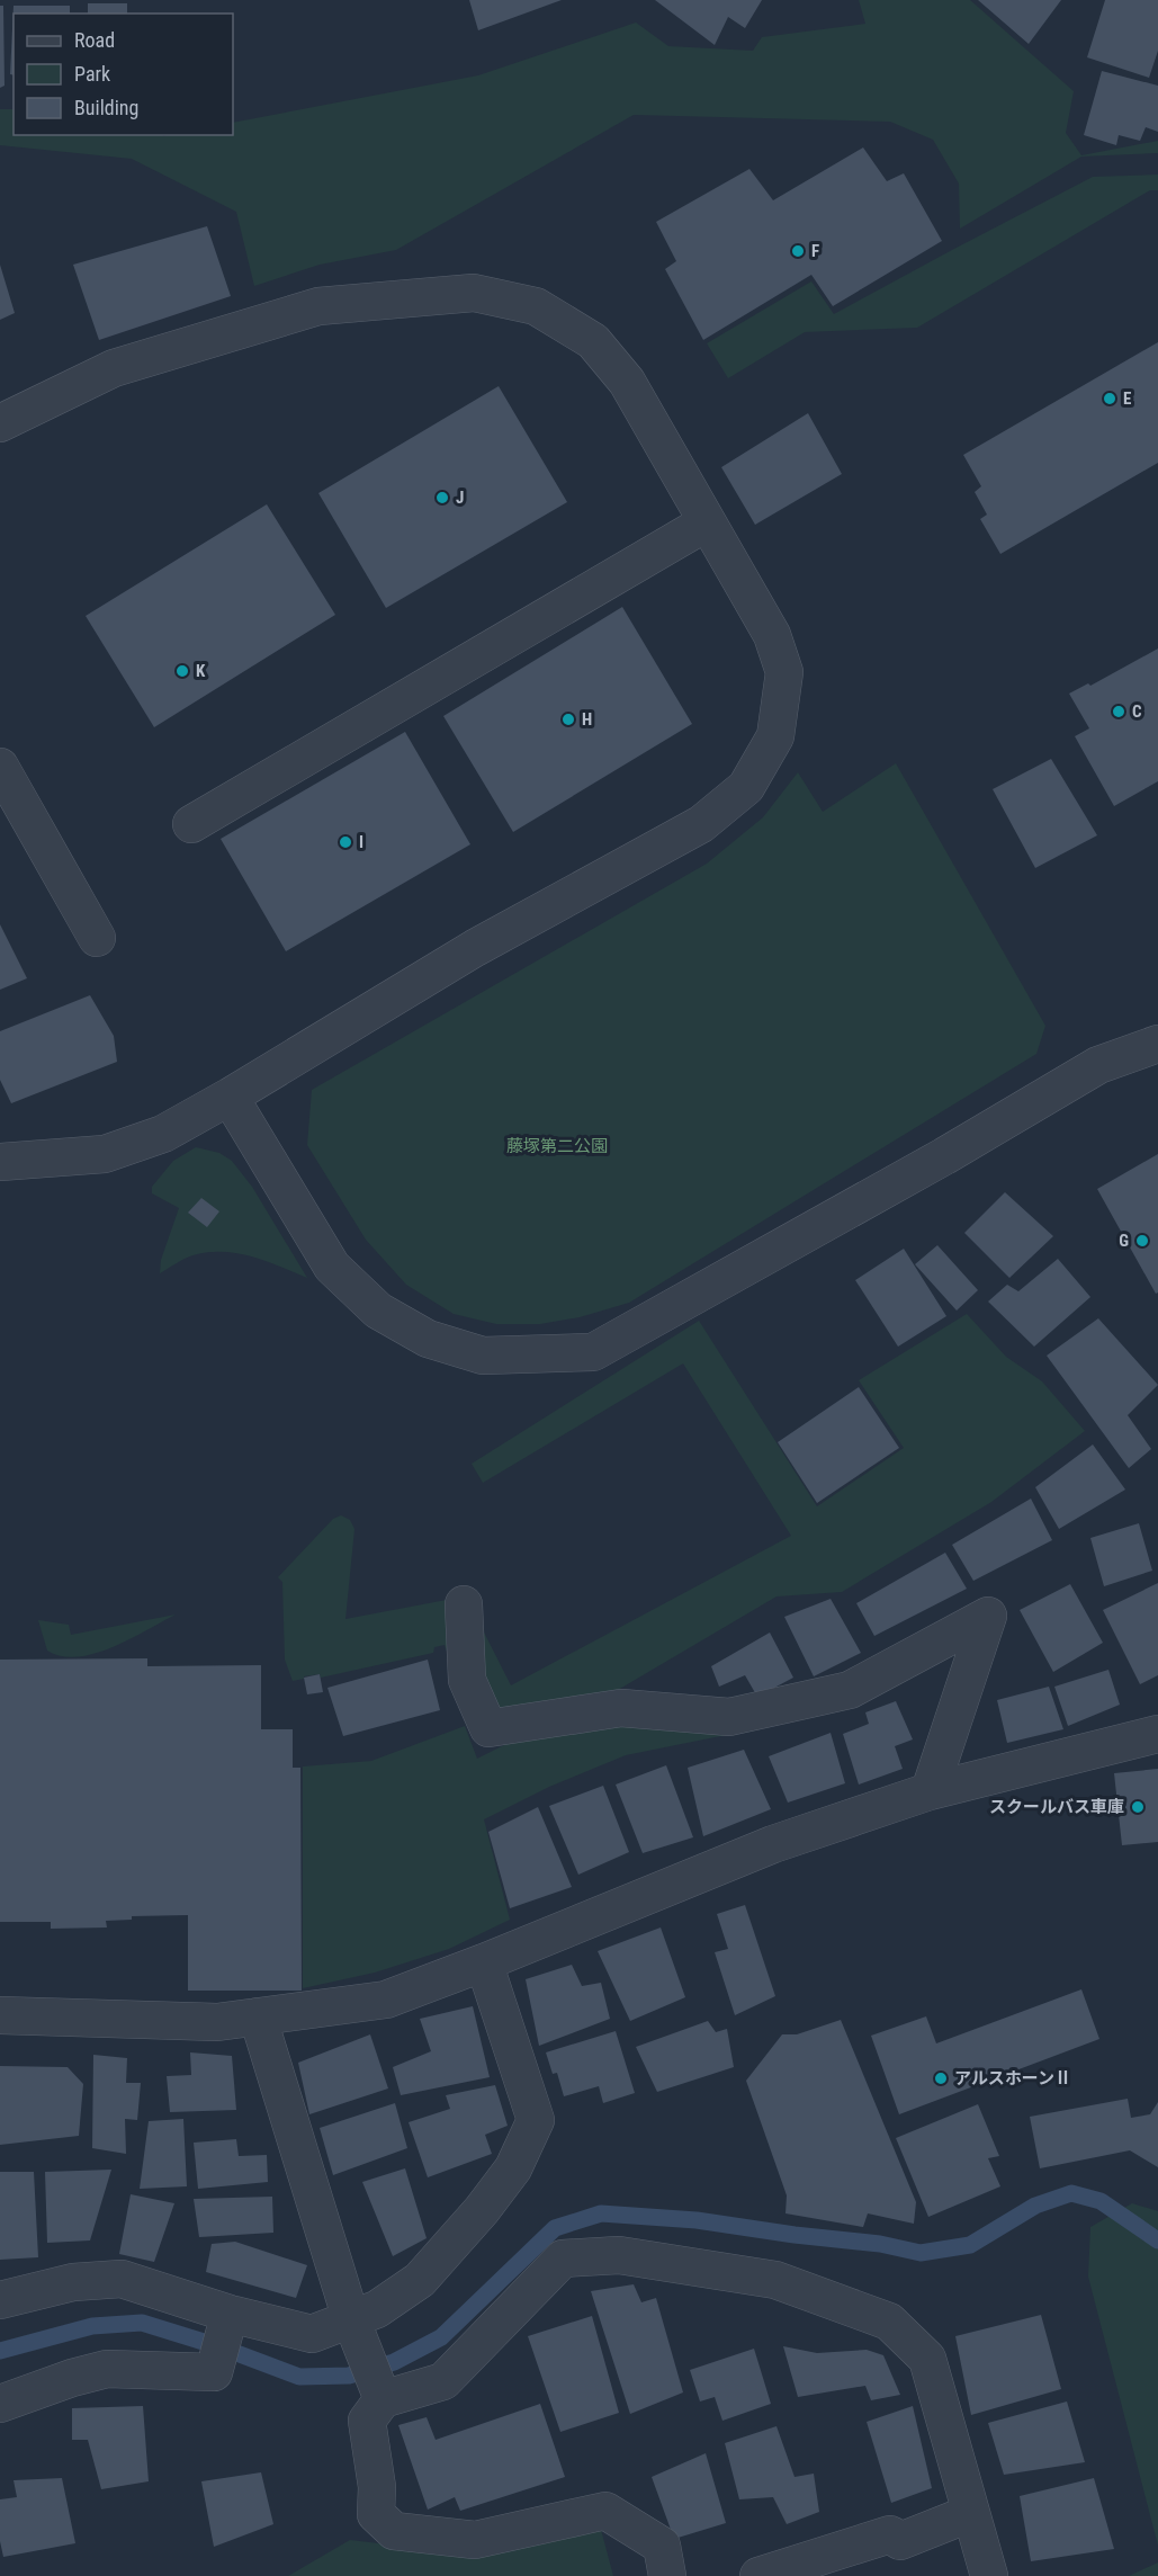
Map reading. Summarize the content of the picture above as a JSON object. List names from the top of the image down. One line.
{"parks":["藤塚第二公園"],"places":["F","E","J","K","C","H","I","G","スクールバス車庫","アルスホーンⅡ"],"legend":["Road","Park","Building"]}
